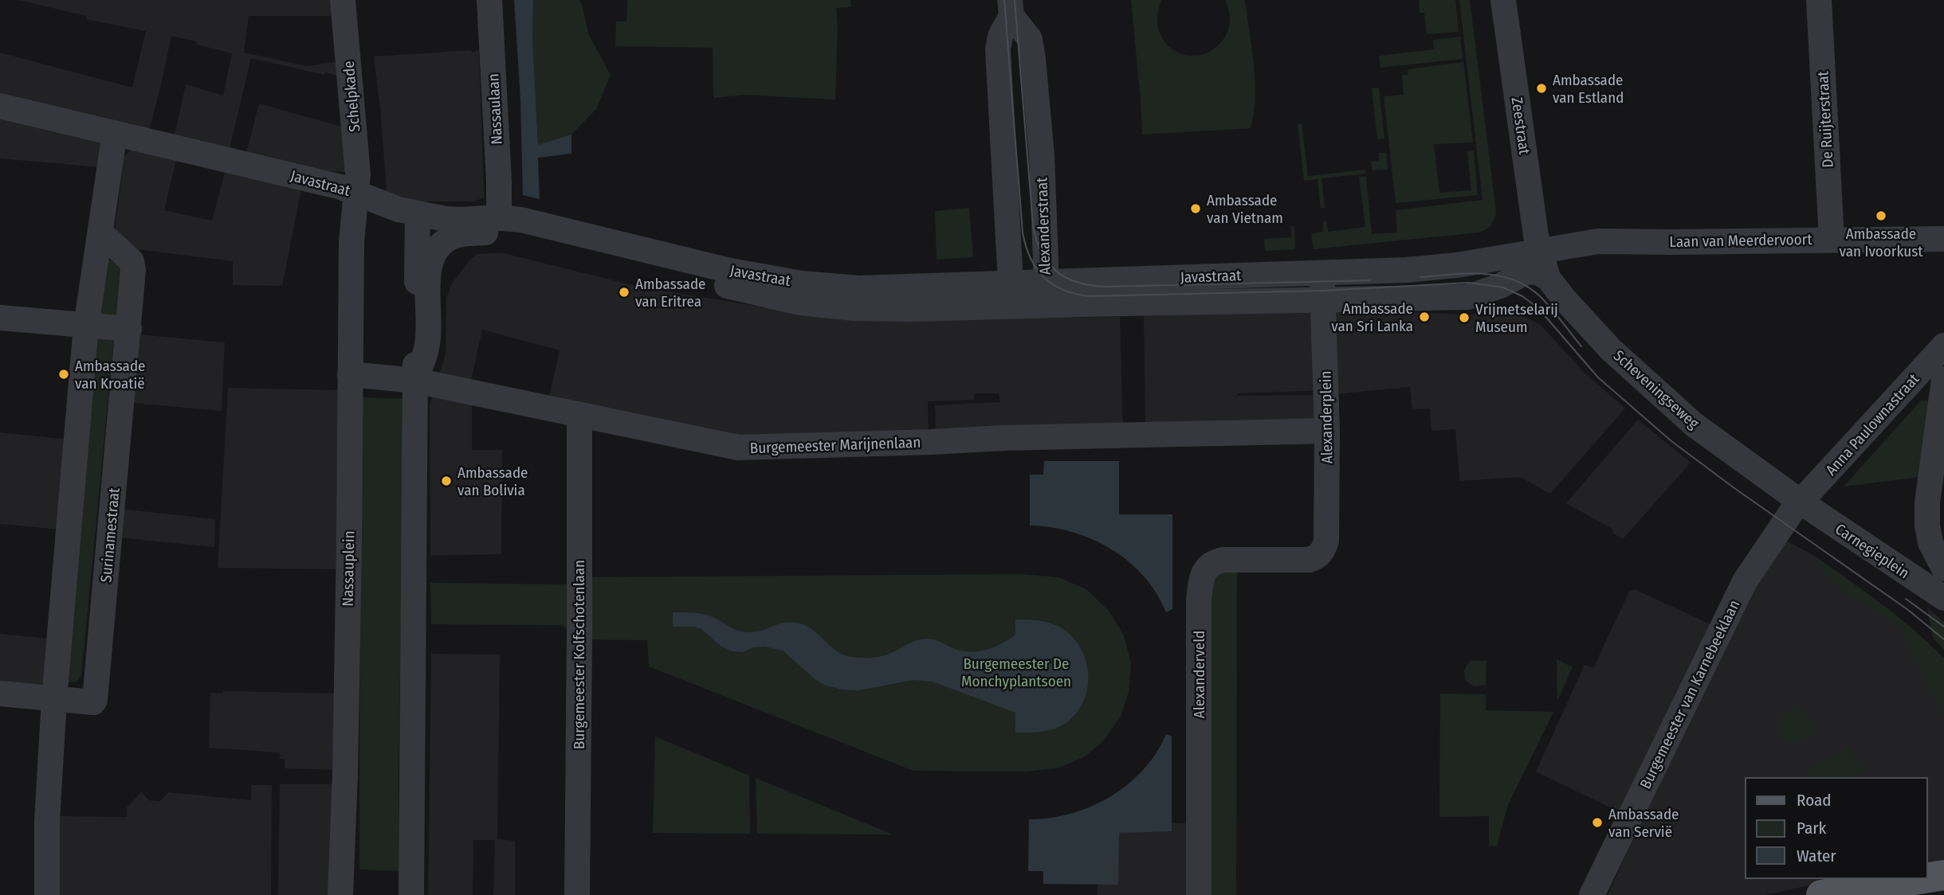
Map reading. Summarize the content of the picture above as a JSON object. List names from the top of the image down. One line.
{"streets":{"street":["Schelpkade","Nassaulaan","De Ruijterstraat","Zeestraat","Javastraat","Alexanderstraat","Laan van Meerdervoort","Scheveningseweg","Alexanderplein","Anna Paulownastraat","Burgemeester Marijnenlaan","Surinamestraat","Carnegieplein","Nassauplein","Burgemeester Kolfschotenlaan","Alexanderveld","Burgemeester van Karnebeeklaan"]},"crossings":[["Schelpkade","Javastraat"],["Schelpkade","Nassauplein"],["Nassaulaan","Javastraat"],["De Ruijterstraat","Laan van Meerdervoort"],["Zeestraat","Javastraat"],["Zeestraat","Laan van Meerdervoort"],["Zeestraat","Scheveningseweg"],["Javastraat","Alexanderstraat"],["Javastraat","Laan van Meerdervoort"],["Javastraat","Scheveningseweg"],["Javastraat","Alexanderplein"],["Javastraat","Burgemeester Marijnenlaan"],["Javastraat","Nassauplein"],["Laan van Meerdervoort","Scheveningseweg"],["Scheveningseweg","Anna Paulownastraat"],["Scheveningseweg","Carnegieplein"],["Scheveningseweg","Burgemeester van Karnebeeklaan"],["Alexanderplein","Burgemeester Marijnenlaan"],["Alexanderplein","Alexanderveld"],["Anna Paulownastraat","Carnegieplein"],["Anna Paulownastraat","Burgemeester van Karnebeeklaan"],["Burgemeester Marijnenlaan","Nassauplein"],["Burgemeester Marijnenlaan","Burgemeester Kolfschotenlaan"],["Carnegieplein","Burgemeester van Karnebeeklaan"]],"parks":["Burgemeester De Monchyplantsoen"],"places":["Ambassade van Estland","Ambassade van Vietnam","Ambassade van Ivoorkust","Ambassade van Eritrea","Ambassade van Sri Lanka","Vrijmetselarij Museum","Ambassade van Kroatië","Ambassade van Bolivia","Ambassade van Servië"],"legend":["Road","Park","Water"]}
